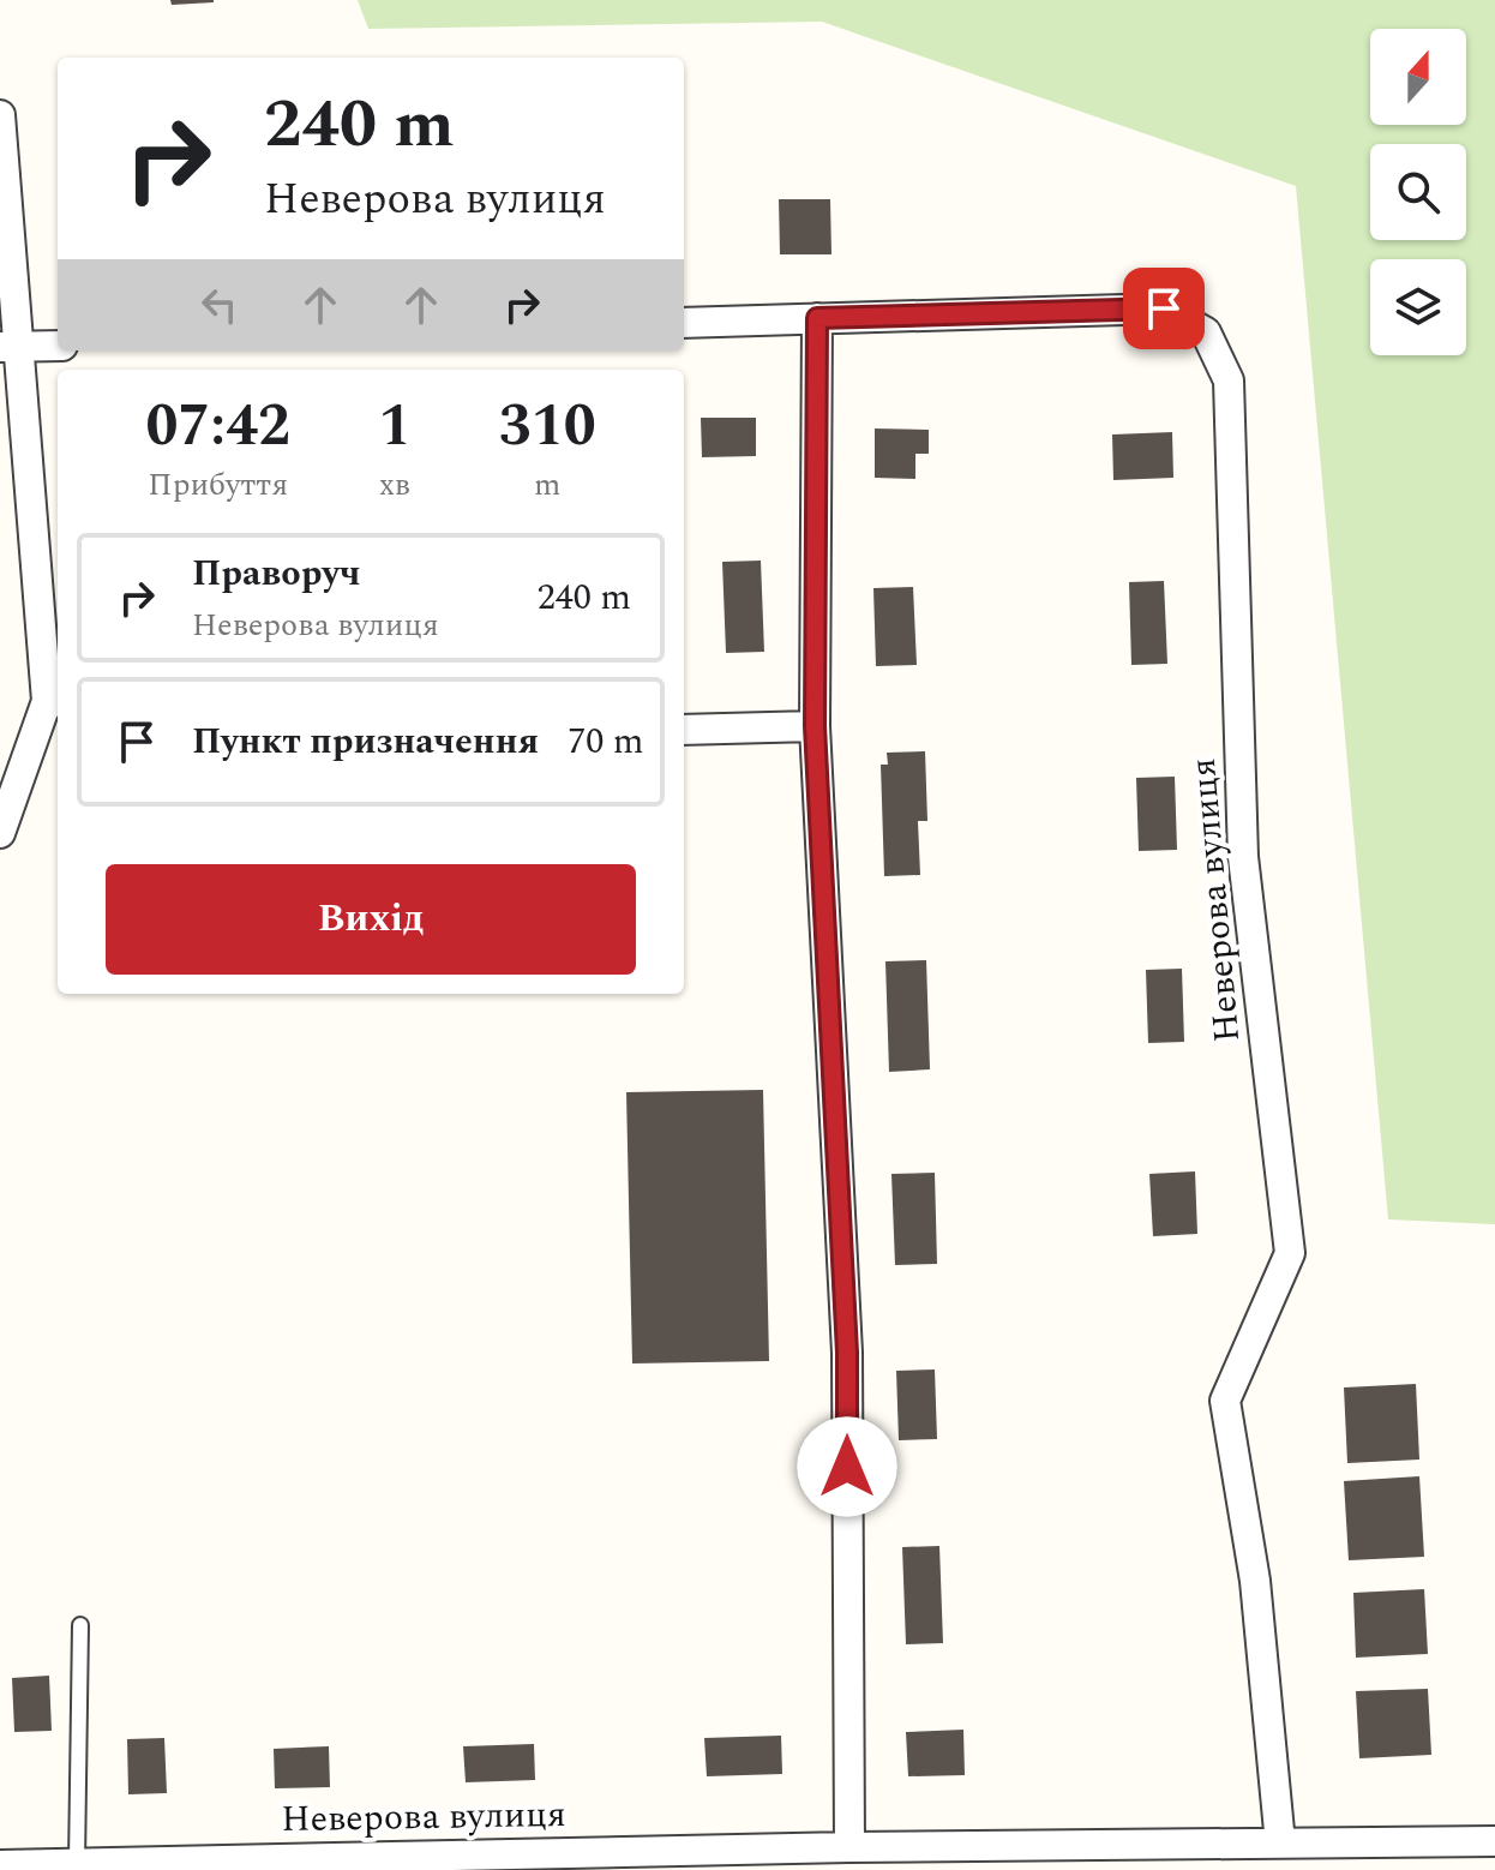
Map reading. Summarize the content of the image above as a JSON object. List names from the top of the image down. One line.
{"streets":{"street":["Неверова вулиця"]},"north":"top","page":{"turn":["240 m","Неверова вулиця"],"eta":["07:42","Прибуття","1","хв","310","m"],"list":[{"name":"Праворуч","note":"Неверова вулиця","value":"240 m"},{"name":"Пункт призначення","value":"70 m"}],"buttons":"Вихід"}}
